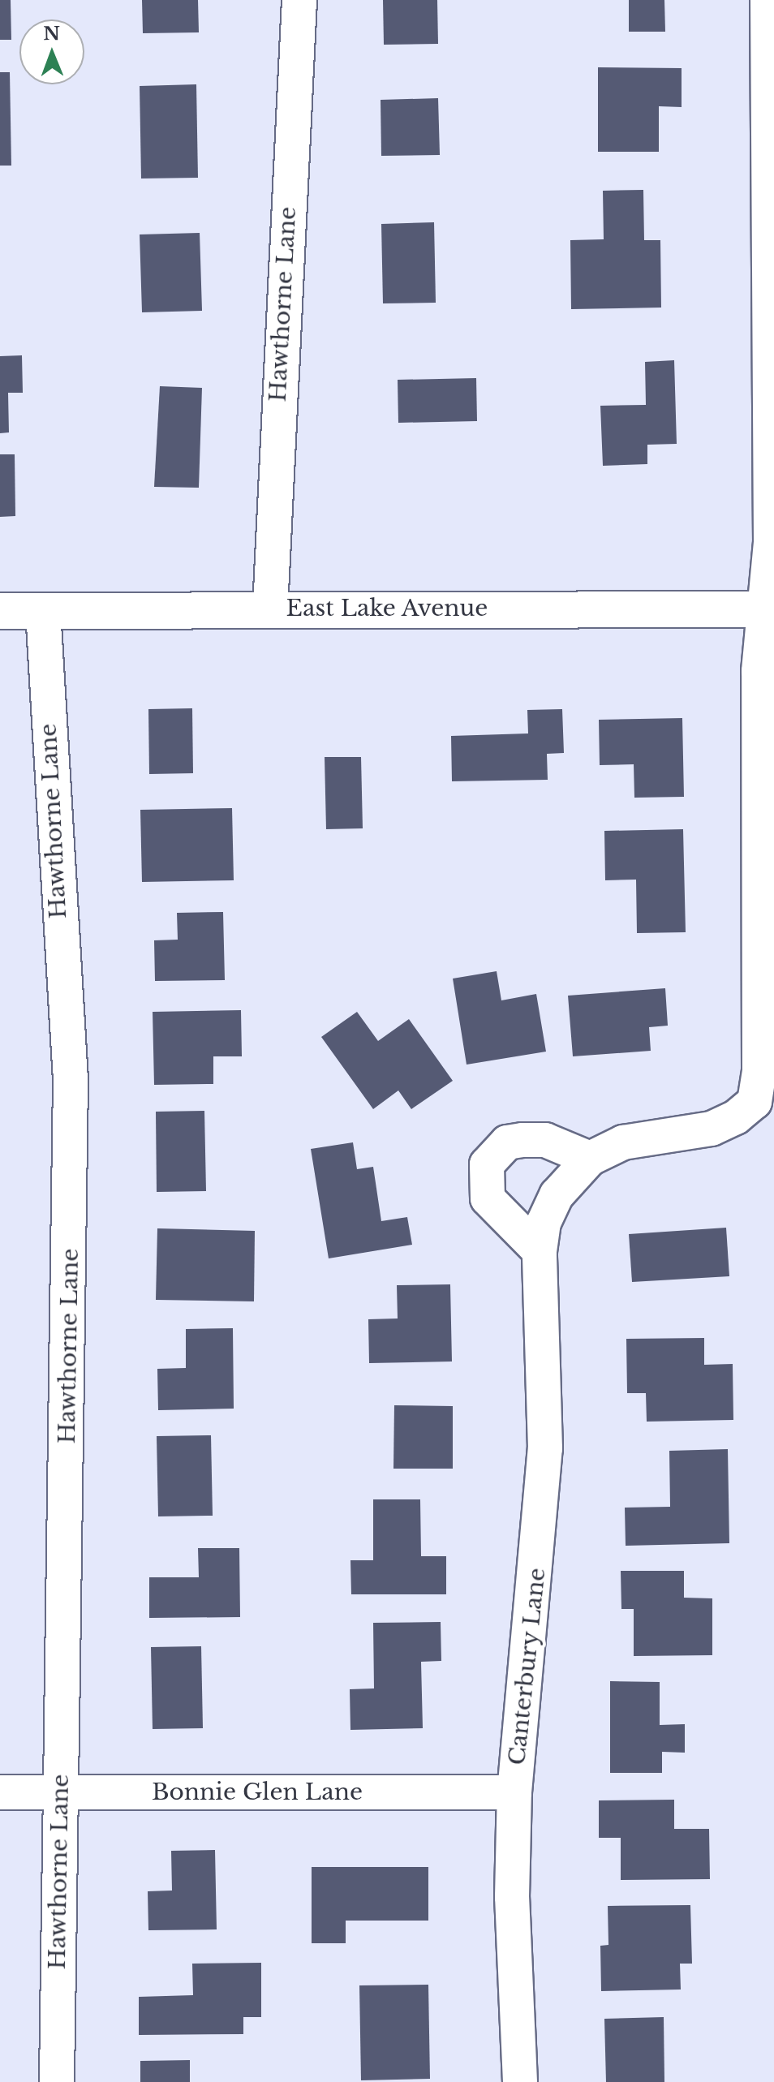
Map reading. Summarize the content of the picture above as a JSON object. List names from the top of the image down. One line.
{"streets":{"main road":["East Lake Avenue"],"street":["Hawthorne Lane","Canterbury Lane","Bonnie Glen Lane"]},"crossings":[["Hawthorne Lane","East Lake Avenue"],["Hawthorne Lane","Bonnie Glen Lane"],["East Lake Avenue","Canterbury Lane"],["Canterbury Lane","Bonnie Glen Lane"]],"north":"top"}
